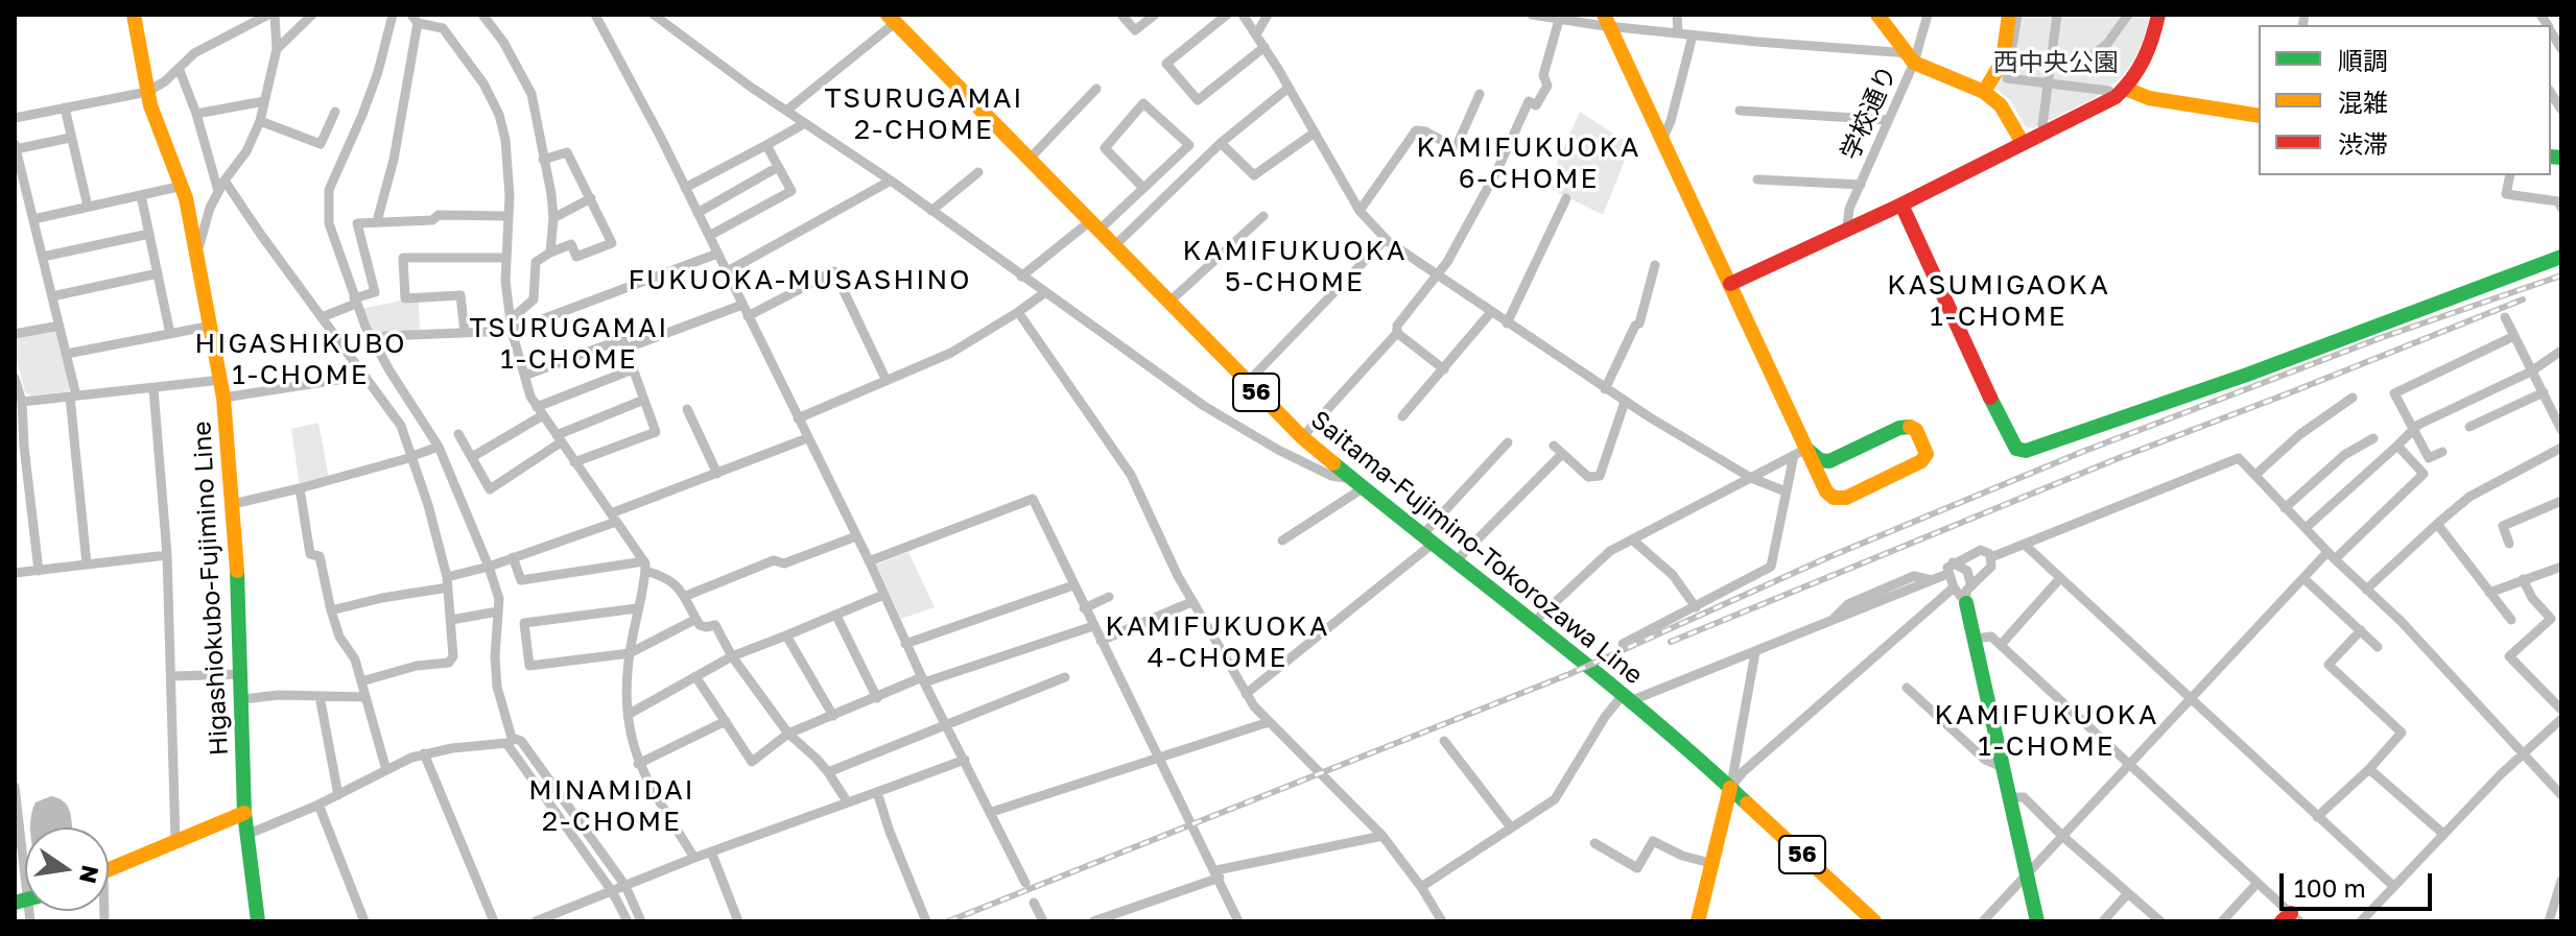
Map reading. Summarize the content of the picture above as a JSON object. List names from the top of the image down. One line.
{"streets":{"street":["学校通り","56","Saitama-Fujimino-Tokorozawa Line","Higashiokubo-Fujimino Line"]},"districts":["TSURUGAMAI 2-CHOME","KAMIFUKUOKA 6-CHOME","KAMIFUKUOKA 5-CHOME","FUKUOKA-MUSASHINO","KASUMIGAOKA 1-CHOME","TSURUGAMAI 1-CHOME","HIGASHIKUBO 1-CHOME","KAMIFUKUOKA 4-CHOME","KAMIFUKUOKA 1-CHOME","MINAMIDAI 2-CHOME"],"parks":["西中央公園"],"legend":["順調","混雑","渋滞"],"scale_bar":"100 m","north":"right"}
